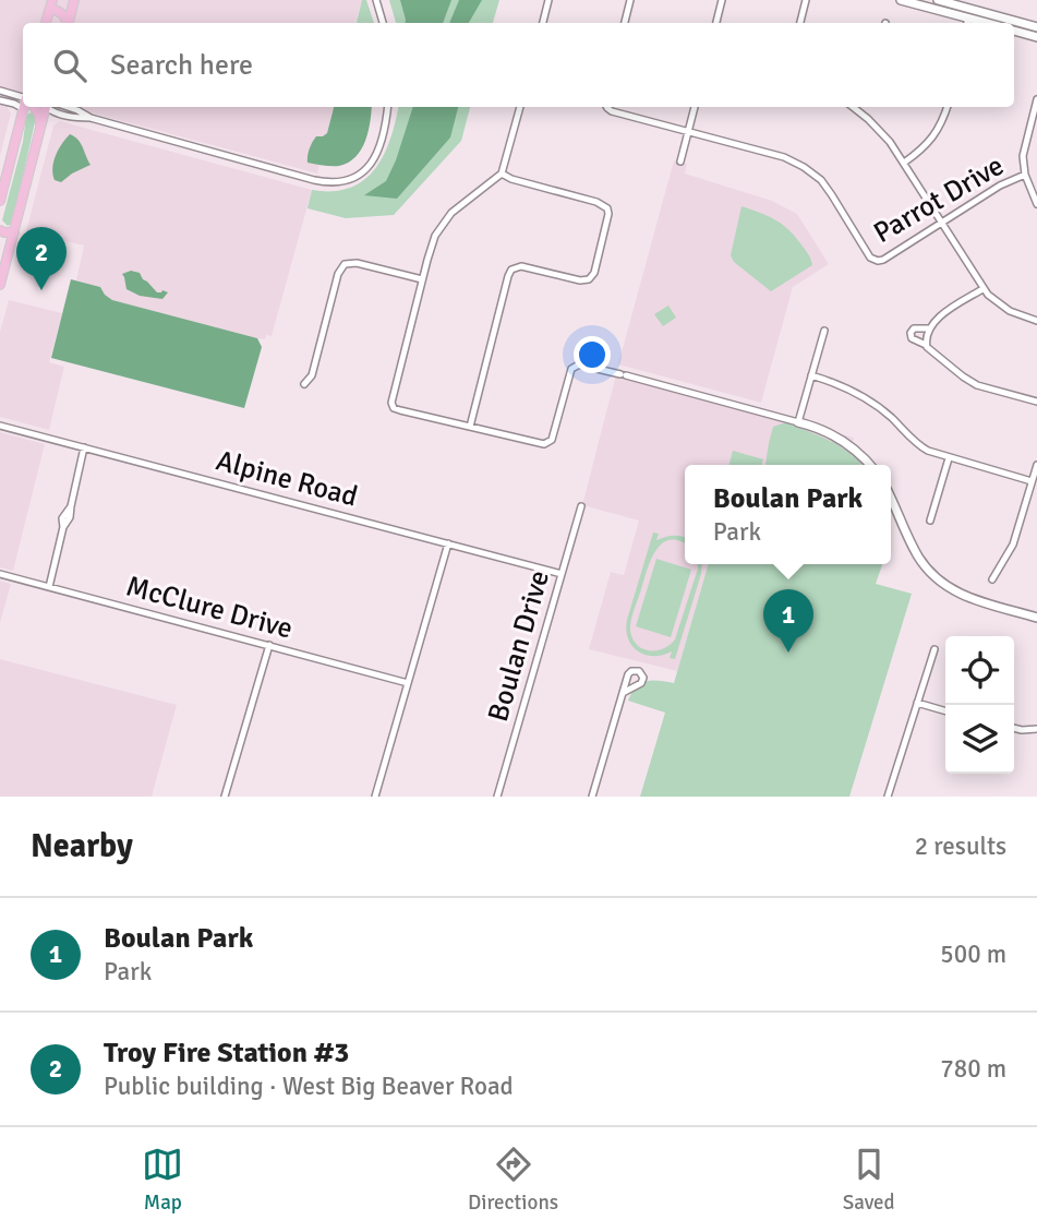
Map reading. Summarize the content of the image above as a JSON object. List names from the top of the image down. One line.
{"streets":{"street":["Parrot Drive","Alpine Road","McClure Drive","Boulan Drive"]},"crossings":[["Alpine Road","Boulan Drive"]],"page":{"search":"Search here","pins":["2","1"],"popup":["Boulan Park","Park"],"heading":["Nearby","2 results"],"list":[{"mark":"1","name":"Boulan Park","note":"Park","value":"500 m"},{"mark":"2","name":"Troy Fire Station #3","note":"Public building · West Big Beaver Road","value":"780 m"}],"nav":["Map","Directions","Saved"]}}
